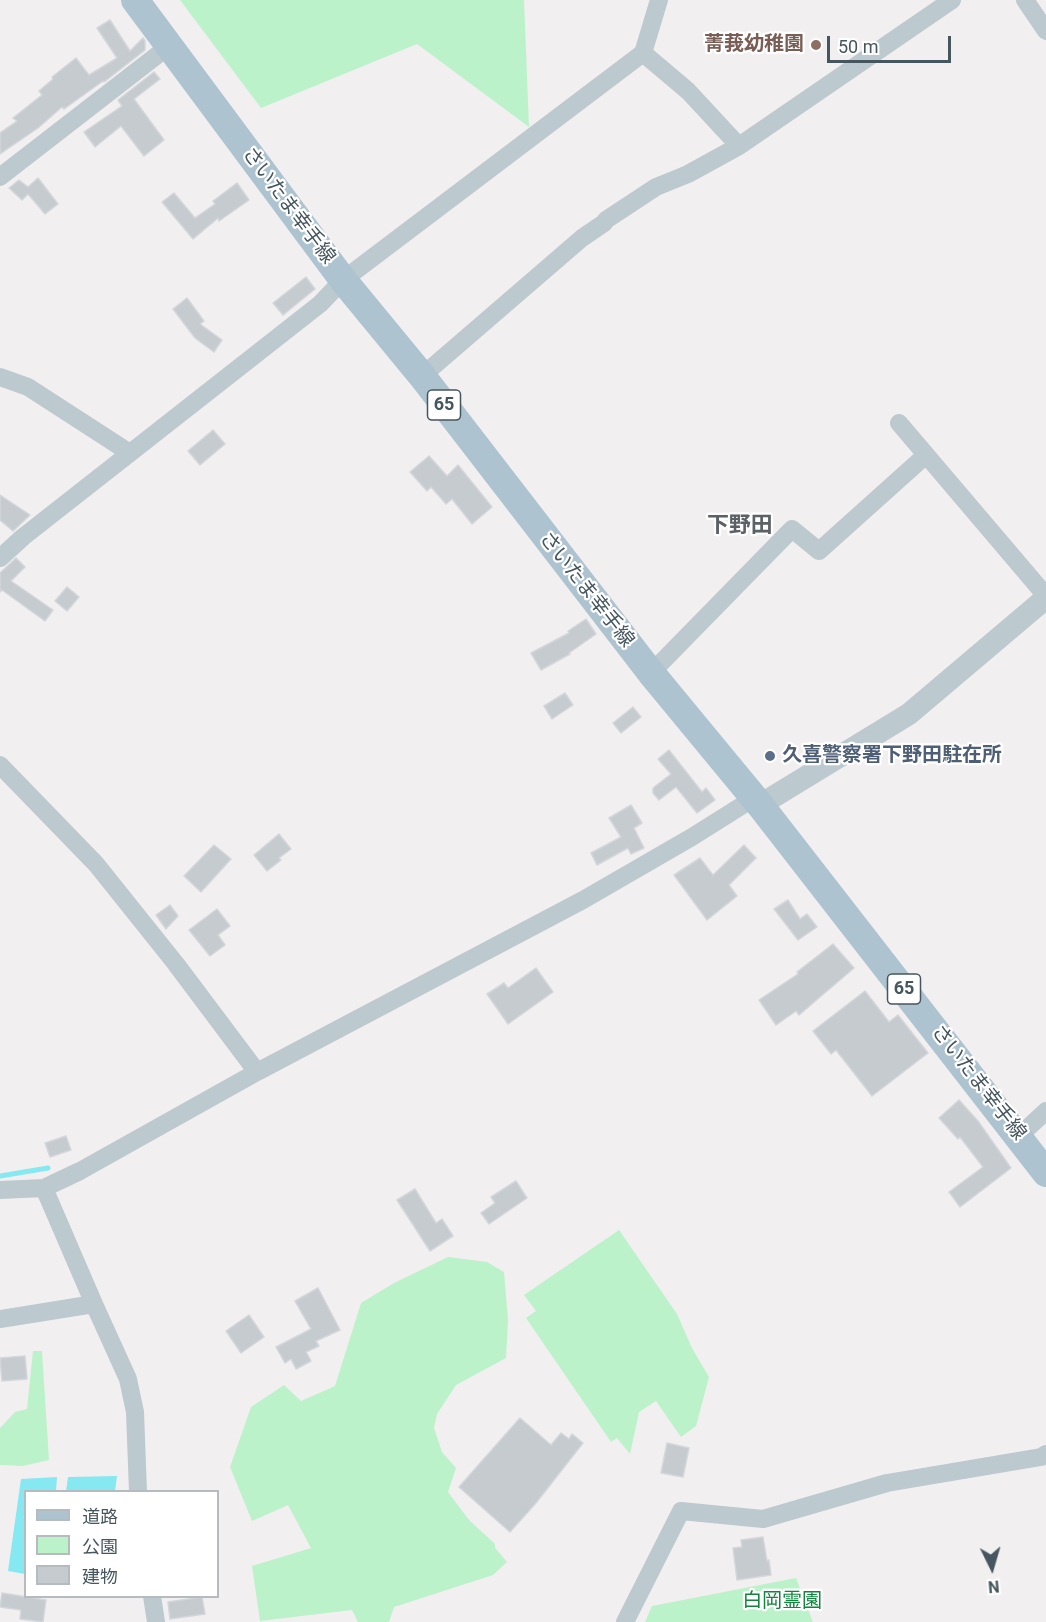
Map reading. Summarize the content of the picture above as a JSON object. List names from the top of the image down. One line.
{"streets":{"main road":["さいたま幸手線","65"]},"districts":["下野田"],"parks":["白岡霊園"],"places":["菁莪幼稚園","久喜警察署下野田駐在所"],"legend":["道路","公園","建物"],"scale_bar":"50 m","north":"bottom"}
